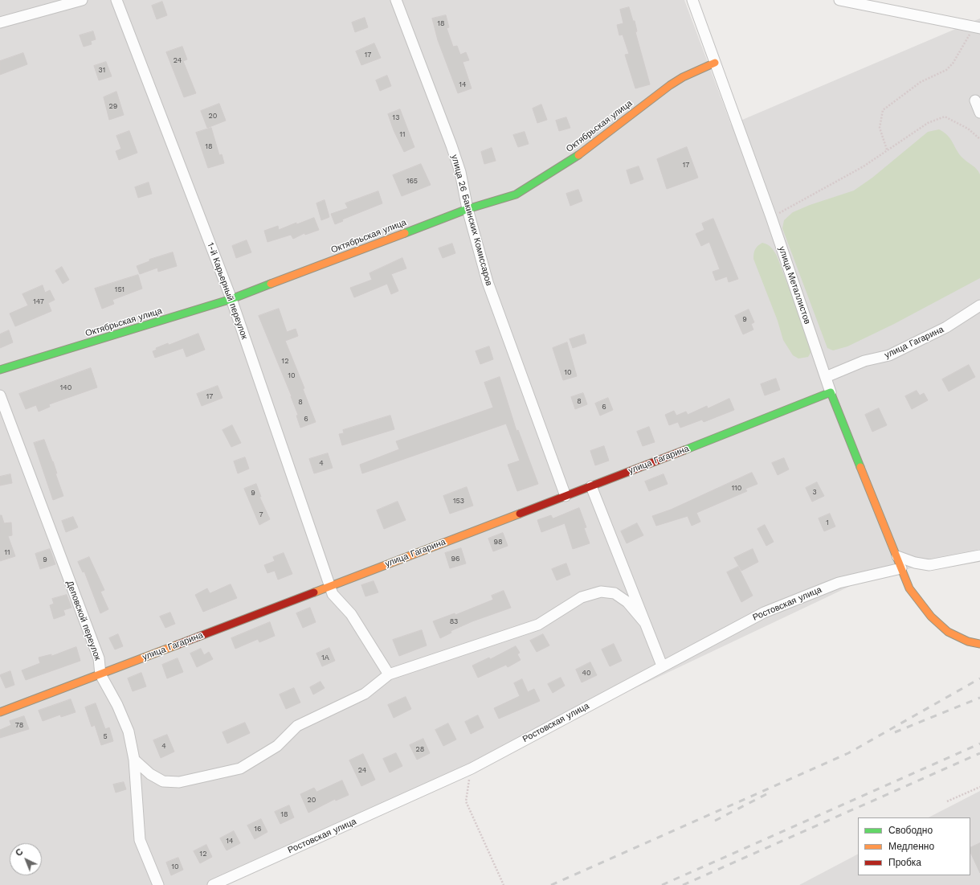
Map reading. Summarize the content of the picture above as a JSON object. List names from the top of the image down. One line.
{"streets":{"main road":["Октябрьская улица","улица Металлистов","улица Гагарина"],"street":["улица 26 Бакинских Комиссаров","1-й Карьерный переулок","Ростовская улица","Деповской переулок"]},"crossings":[["Октябрьская улица","улица 26 Бакинских Комиссаров"],["Октябрьская улица","улица Металлистов"],["Октябрьская улица","1-й Карьерный переулок"],["улица 26 Бакинских Комиссаров","улица Гагарина"],["улица Металлистов","улица Гагарина"],["улица Металлистов","Ростовская улица"],["1-й Карьерный переулок","улица Гагарина"],["улица Гагарина","Деповской переулок"]],"house_numbers":["18","17","24","31","14","29","20","13","11","18","17","165","151","147","9","12","10","10","140","17","8","8","6","6","4","110","3","9","153","7","1","98","11","96","9","83","1А","40","78","5","4","28","24","20","18","16","14","12","10"],"legend":["Свободно","Медленно","Пробка"],"north":"top left"}
